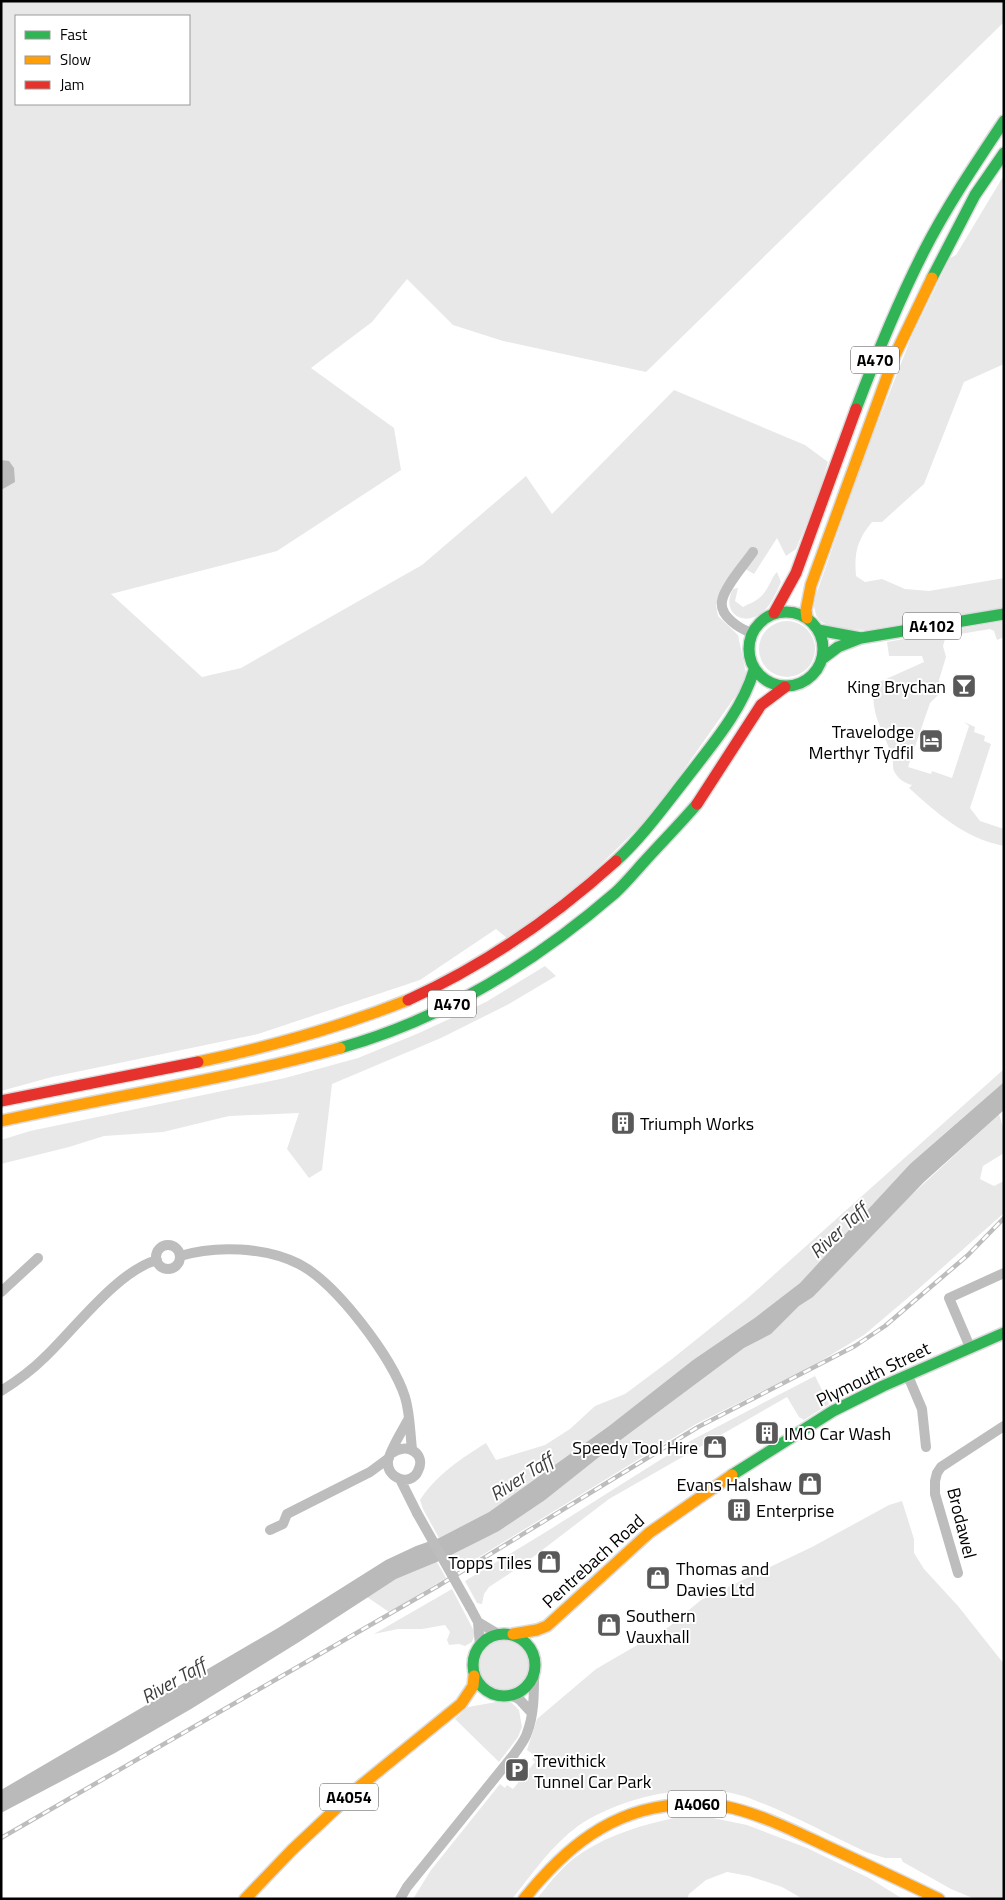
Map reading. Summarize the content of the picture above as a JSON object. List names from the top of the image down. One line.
{"streets":{"main road":["A470","A4102","Plymouth Street","Pentrebach Road","A4054","A4060"],"street":["Brodawel"]},"crossings":[["A470","A4102"],["Plymouth Street","Pentrebach Road"],["Pentrebach Road","A4054"]],"water":["River Taff"],"places":{"bar":["King Brychan"],"hotel":["Travelodge Merthyr Tydfil"],"building":["Triumph Works","IMO Car Wash","Enterprise"],"shop":["Speedy Tool Hire","Evans Halshaw","Topps Tiles","Thomas and Davies Ltd","Southern Vauxhall"],"parking":["Trevithick Tunnel Car Park"]},"legend":["Fast","Slow","Jam"]}
